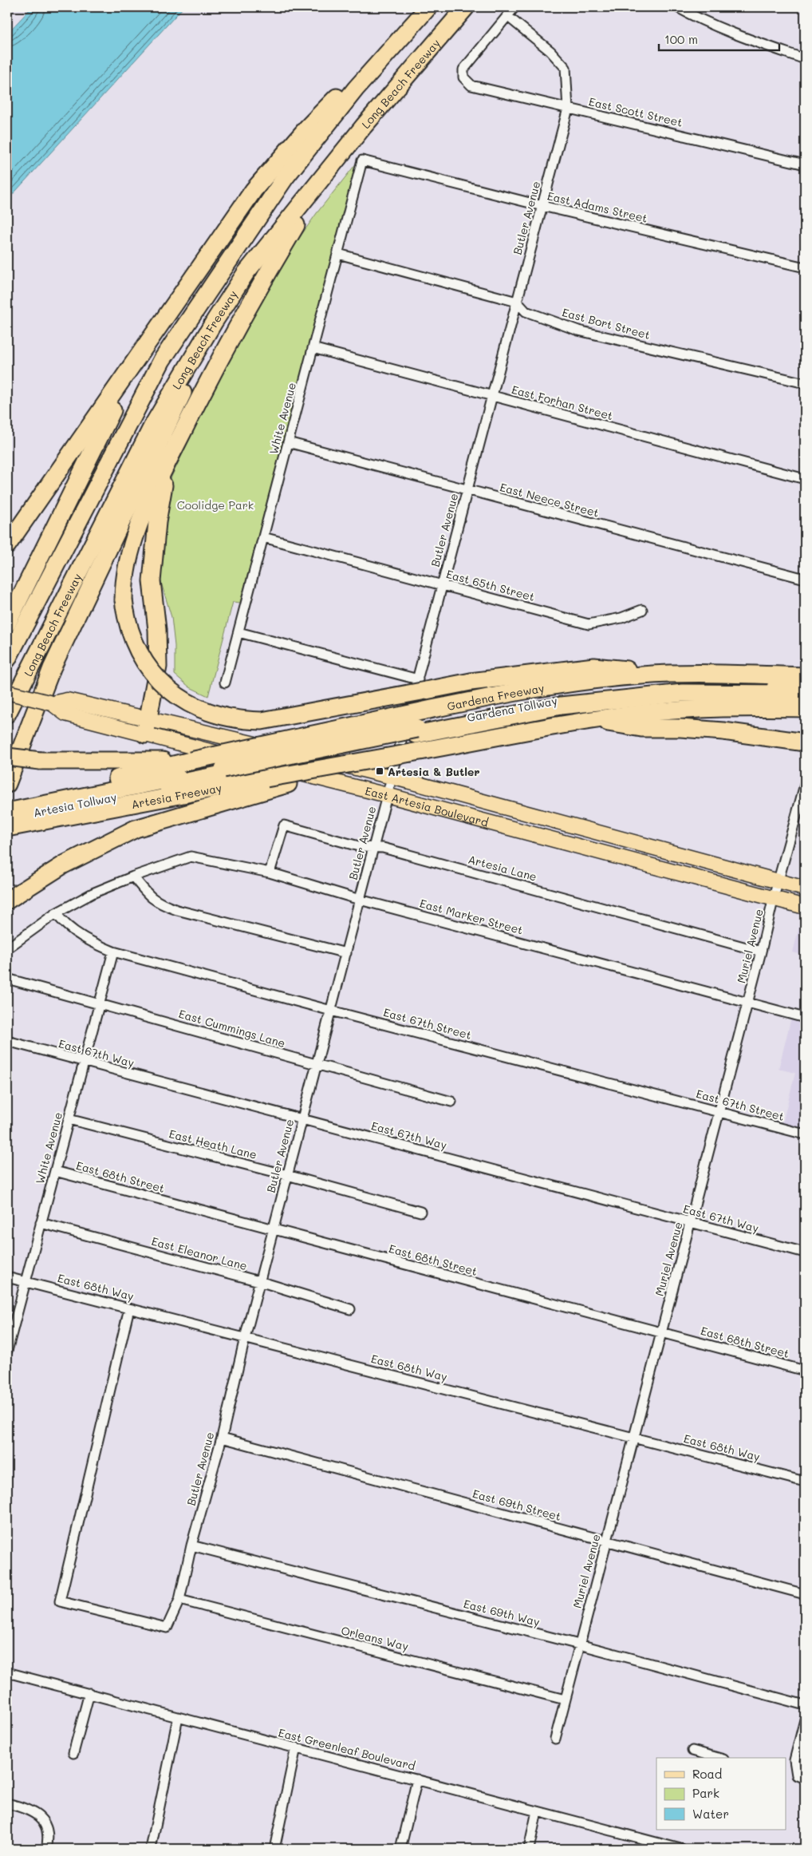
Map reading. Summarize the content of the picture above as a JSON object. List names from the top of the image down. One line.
{"streets":{"highway":["Long Beach Freeway","Gardena Freeway","Gardena Tollway","Artesia Freeway","Artesia Tollway"],"main road":["East Artesia Boulevard"],"street":["East Scott Street","East Adams Street","Butler Avenue","East Bort Street","East Forhan Street","White Avenue","East Neece Street","East 65th Street","Artesia Lane","East Marker Street","Muriel Avenue","East 67th Street","East Cummings Lane","East 67th Way","East Heath Lane","East 68th Street","East Eleanor Lane","East 68th Way","East 69th Street","East 69th Way","Orleans Way","East Greenleaf Boulevard"]},"crossings":[["East Scott Street","Butler Avenue"],["East Adams Street","Butler Avenue"],["East Adams Street","White Avenue"],["Butler Avenue","East Bort Street"],["Butler Avenue","East Forhan Street"],["Butler Avenue","East Neece Street"],["Butler Avenue","East 65th Street"],["Butler Avenue","East Artesia Boulevard"],["Butler Avenue","Artesia Lane"],["Butler Avenue","East Marker Street"],["Butler Avenue","East 67th Street"],["Butler Avenue","East Cummings Lane"],["Butler Avenue","East 67th Way"],["Butler Avenue","East Heath Lane"],["Butler Avenue","East 68th Street"],["Butler Avenue","East Eleanor Lane"],["Butler Avenue","East 68th Way"],["Butler Avenue","East 69th Street"],["Butler Avenue","East 69th Way"],["Butler Avenue","Orleans Way"],["East Bort Street","White Avenue"],["East Forhan Street","White Avenue"],["White Avenue","East Neece Street"],["White Avenue","East 65th Street"],["White Avenue","East 67th Street"],["White Avenue","East Cummings Lane"],["White Avenue","East 67th Way"],["White Avenue","East Heath Lane"],["White Avenue","East 68th Street"],["White Avenue","East Eleanor Lane"],["White Avenue","East 68th Way"],["Gardena Freeway","Artesia Freeway"],["Gardena Tollway","Artesia Tollway"],["Artesia Freeway","Artesia Tollway"],["East Artesia Boulevard","Muriel Avenue"],["Artesia Lane","East Marker Street"],["Artesia Lane","Muriel Avenue"],["East Marker Street","Muriel Avenue"],["East Marker Street","East 67th Street"],["Muriel Avenue","East 67th Street"],["Muriel Avenue","East 67th Way"],["Muriel Avenue","East 68th Street"],["Muriel Avenue","East 68th Way"],["Muriel Avenue","East 69th Street"],["Muriel Avenue","East 69th Way"],["Muriel Avenue","Orleans Way"]],"parks":["Coolidge Park"],"places":{"transit":["Artesia & Butler"]},"legend":["Road","Park","Water"],"scale_bar":"100 m"}
